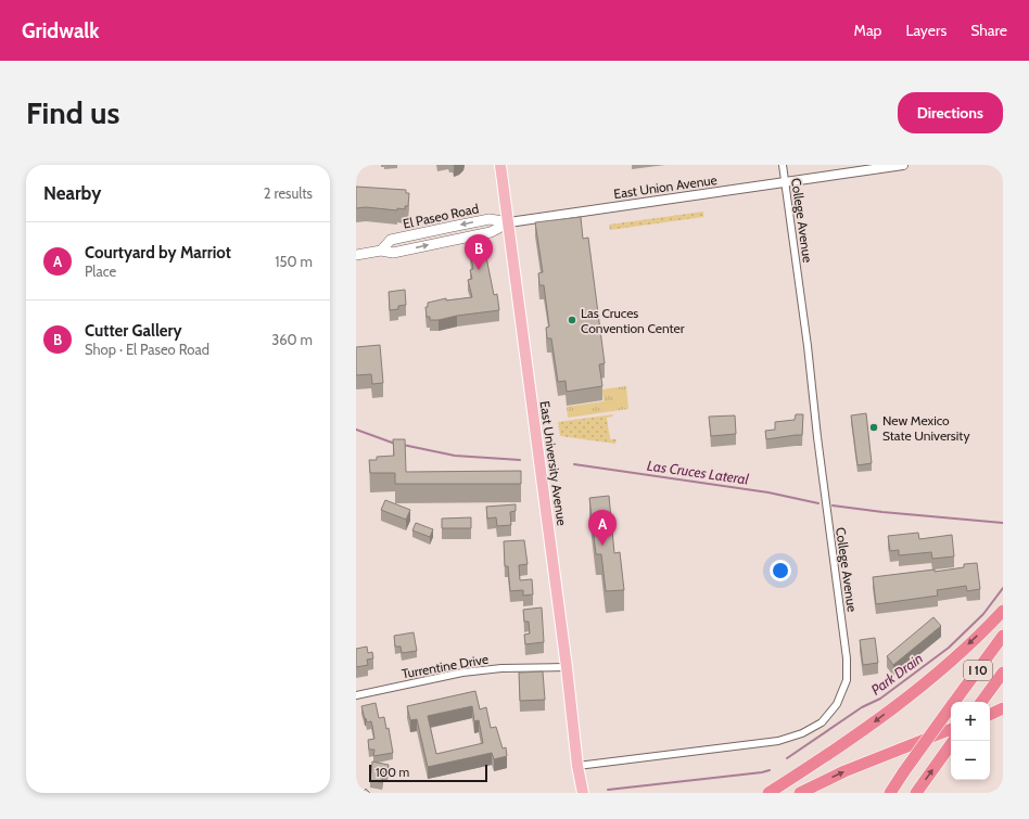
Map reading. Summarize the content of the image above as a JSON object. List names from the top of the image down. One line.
{"streets":{"highway":["I 10"],"main road":["El Paseo Road","East University Avenue"],"street":["East Union Avenue","College Avenue","Turrentine Drive"]},"crossings":[["East Union Avenue","El Paseo Road"],["East Union Avenue","College Avenue"],["East Union Avenue","East University Avenue"],["El Paseo Road","East University Avenue"],["College Avenue","East University Avenue"],["East University Avenue","Turrentine Drive"]],"water":["Las Cruces Lateral","Park Drain"],"places":["Las Cruces Convention Center","New Mexico State University"],"scale_bar":"100 m","page":{"header":"Gridwalk","nav":["Map","Layers","Share"],"buttons":"Directions","title":"Find us","heading":["Nearby","2 results"],"list":[{"mark":"A","name":"Courtyard by Marriot","note":"Place","value":"150 m"},{"mark":"B","name":"Cutter Gallery","note":"Shop · El Paseo Road","value":"360 m"}],"pins":["B","A"],"map_buttons":["+","−"],"scale":"100 m"}}
